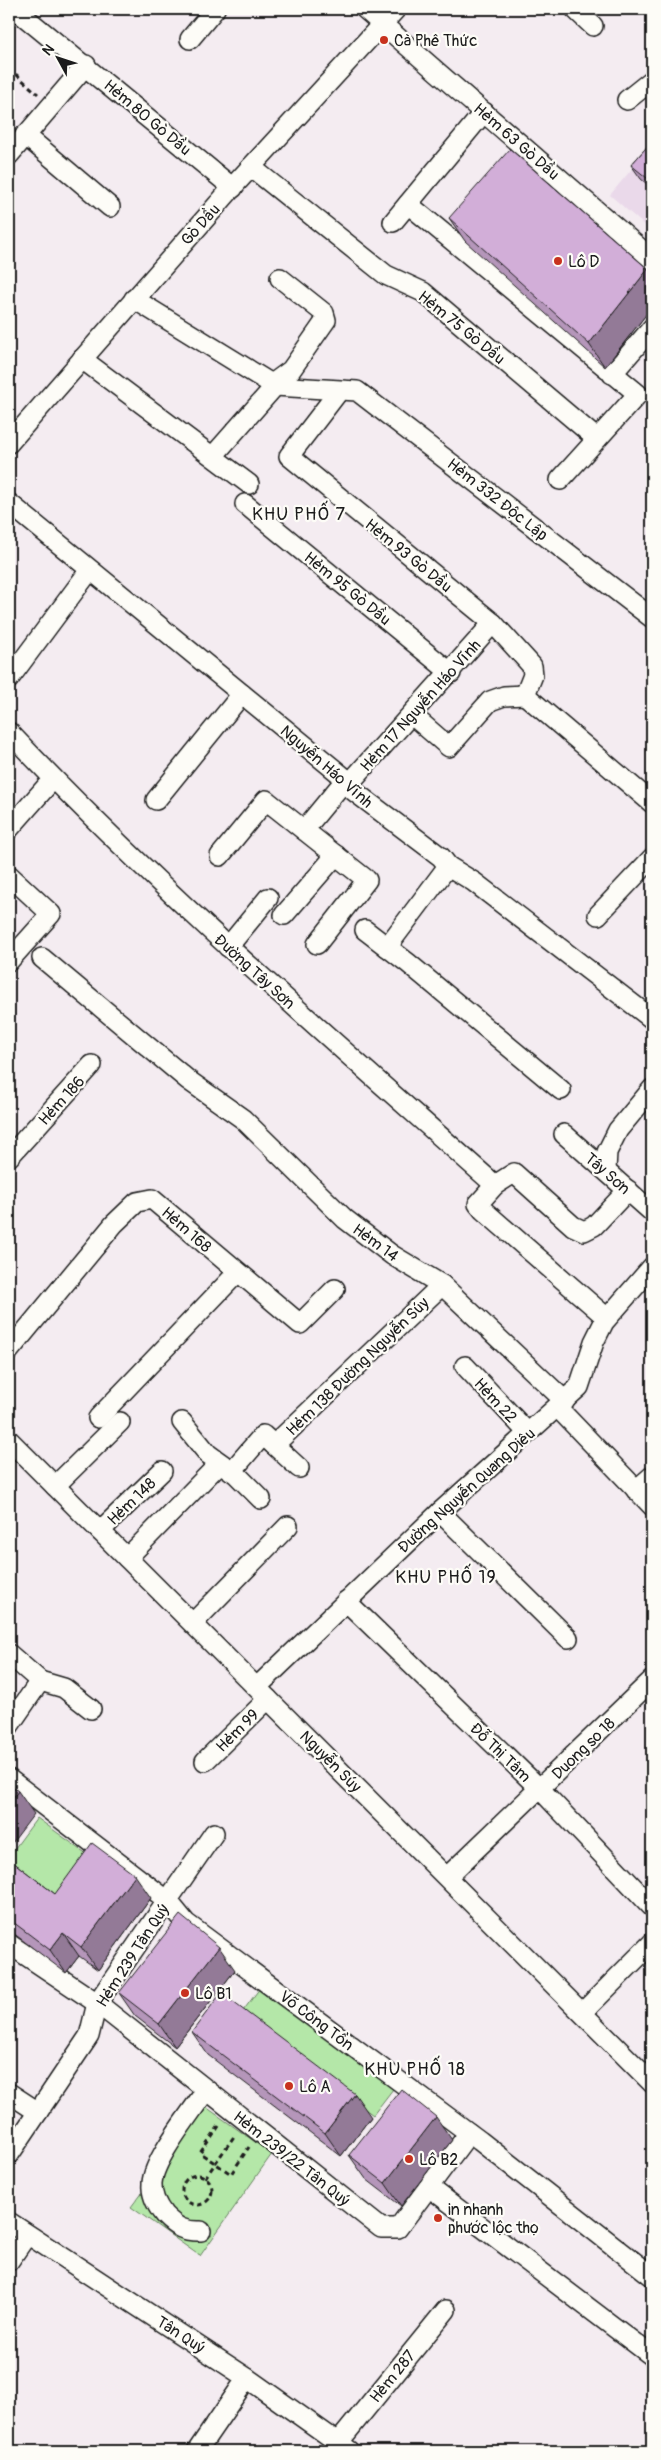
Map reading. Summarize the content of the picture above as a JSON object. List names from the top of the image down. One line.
{"streets":{"street":["Hẻm 80 Gò Dầu","Hẻm 63 Gò Dầu","Gò Dầu","Hẻm 75 Gò Dầu","Hẻm 332 Độc Lập","Hẻm 93 Gò Dầu","Hẻm 95 Gò Dầu","Hẻm 17 Nguyễn Háo Vĩnh","Nguyễn Háo Vĩnh","Đường Tây Sơn","Hẻm 186","Tây Sơn","Hẻm 168","Hẻm 14","Hẻm 138 Đường Nguyễn Súy","Hẻm 22","Đường Nguyễn Quang Diêu","Hẻm 148","Hẻm 99","Duong so 18","Đỗ Thị Tâm","Nguyễn Súy","Hẻm 239 Tân Quý","Võ Công Tồn","Hẻm 239/22 Tân Quý","Tân Quý","Hèm 287"]},"crossings":[["Hẻm 80 Gò Dầu","Gò Dầu"],["Hẻm 63 Gò Dầu","Gò Dầu"],["Gò Dầu","Hẻm 75 Gò Dầu"],["Hẻm 332 Độc Lập","Hẻm 93 Gò Dầu"],["Hẻm 93 Gò Dầu","Hẻm 17 Nguyễn Háo Vĩnh"],["Hẻm 95 Gò Dầu","Hẻm 17 Nguyễn Háo Vĩnh"],["Hẻm 17 Nguyễn Háo Vĩnh","Nguyễn Háo Vĩnh"],["Hẻm 14","Hẻm 138 Đường Nguyễn Súy"],["Hẻm 14","Đường Nguyễn Quang Diêu"],["Hẻm 138 Đường Nguyễn Súy","Nguyễn Súy"],["Hẻm 22","Đường Nguyễn Quang Diêu"],["Đường Nguyễn Quang Diêu","Hẻm 99"],["Đường Nguyễn Quang Diêu","Đỗ Thị Tâm"],["Đường Nguyễn Quang Diêu","Nguyễn Súy"],["Hẻm 148","Nguyễn Súy"],["Hẻm 99","Nguyễn Súy"],["Duong so 18","Đỗ Thị Tâm"],["Duong so 18","Nguyễn Súy"],["Hẻm 239 Tân Quý","Võ Công Tồn"],["Hẻm 239 Tân Quý","Hẻm 239/22 Tân Quý"],["Võ Công Tồn","Hẻm 239/22 Tân Quý"],["Tân Quý","Hèm 287"]],"districts":["KHU PHỐ 7","KHU PHỐ 19","KHU PHỐ 18"],"places":["Cà Phê Thức","Lô D","Lô B1","Lô A","Lô B2","in nhanh phước lộc thọ"],"north":"top left"}
